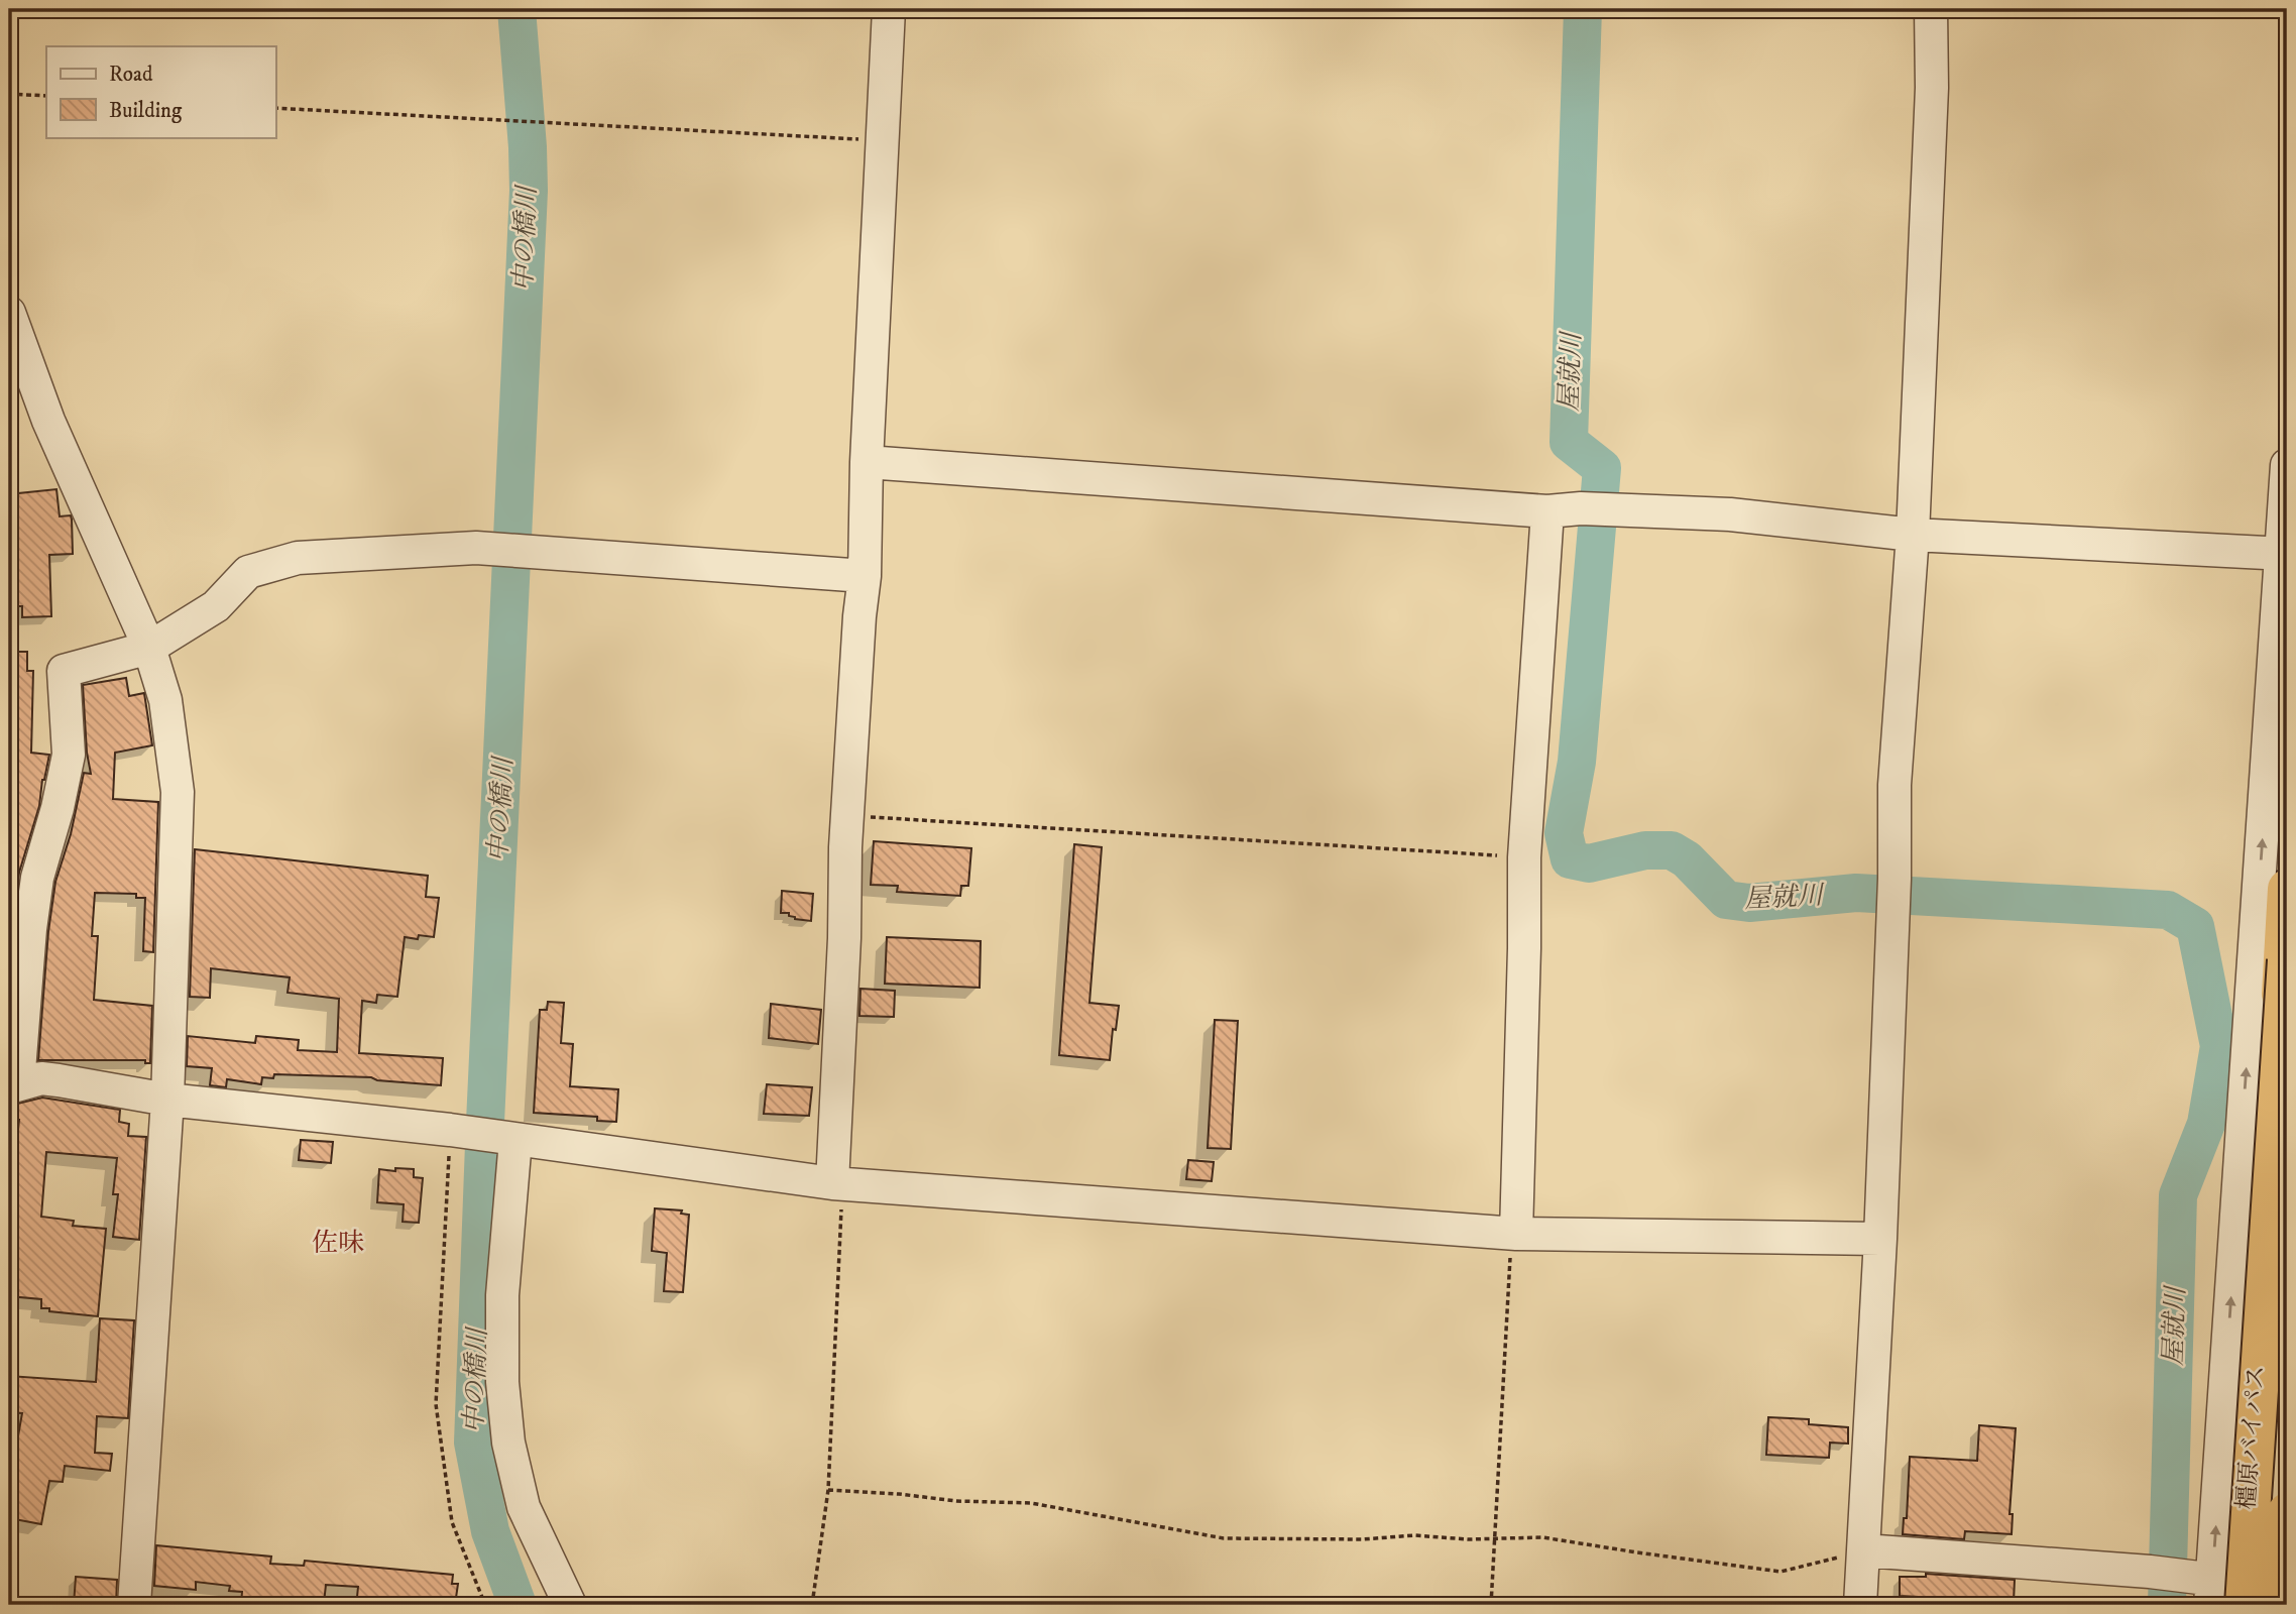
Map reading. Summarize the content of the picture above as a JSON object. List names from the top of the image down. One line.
{"streets":{"highway":["橿原バイパス"]},"districts":["佐味"],"water":["中の橋川","屋就川"],"legend":["Road","Building"]}
